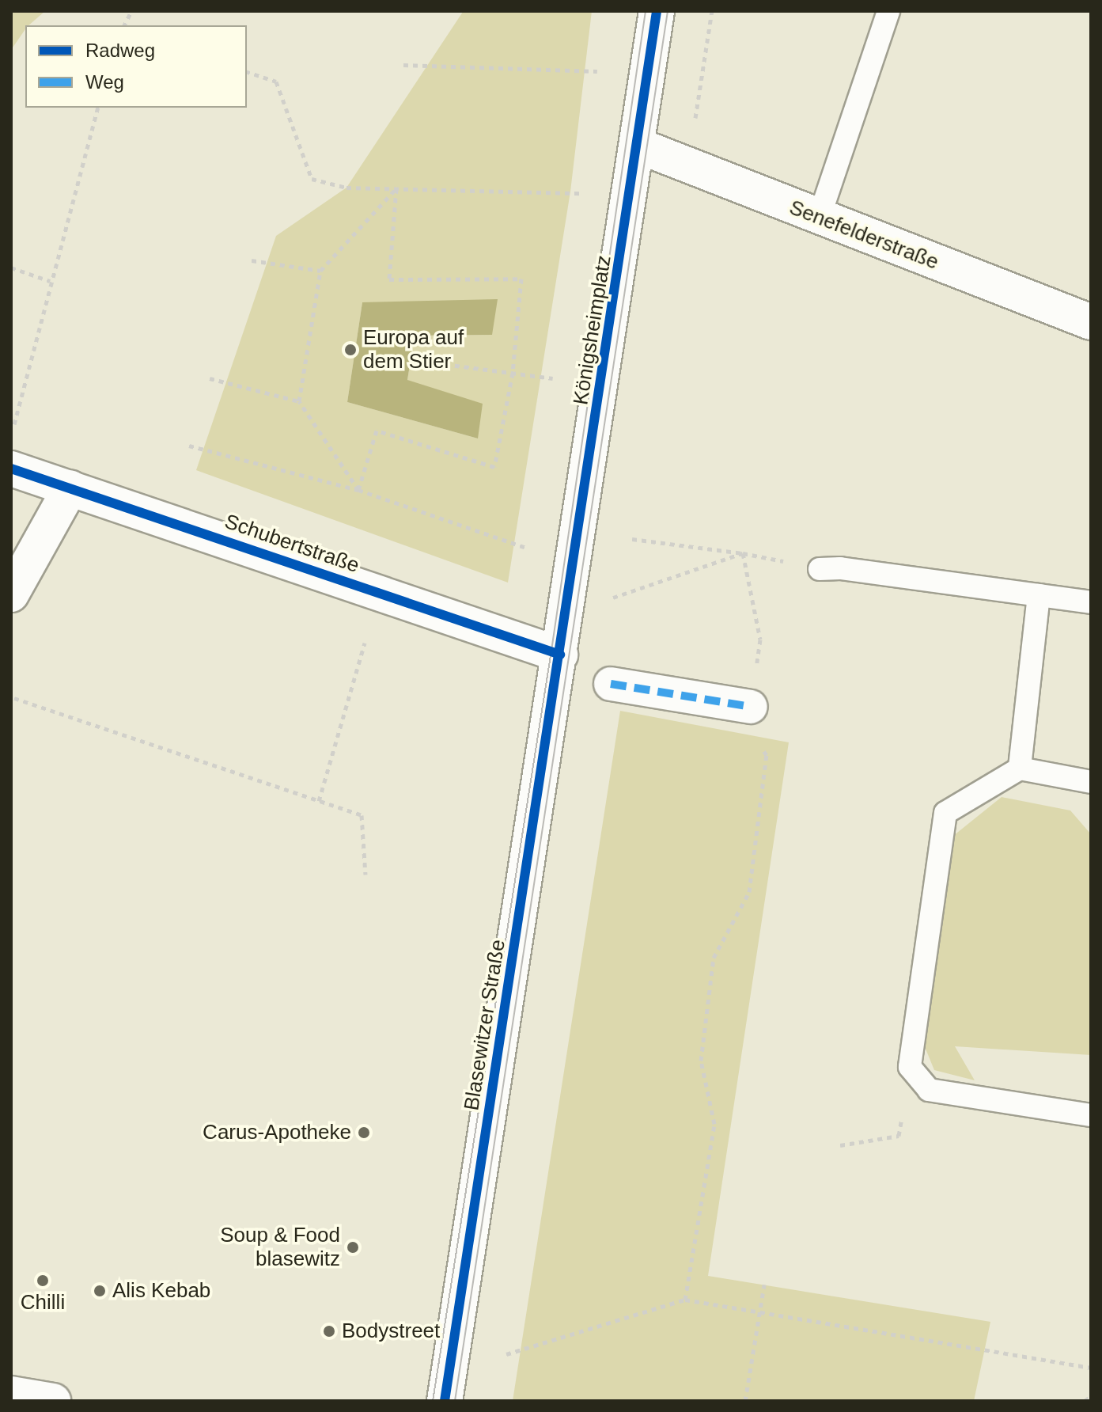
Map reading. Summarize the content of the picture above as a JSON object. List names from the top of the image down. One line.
{"streets":{"street":["Senefelderstraße","Königsheimplatz","Schubertstraße","Blasewitzer Straße"]},"crossings":[["Senefelderstraße","Königsheimplatz"],["Königsheimplatz","Schubertstraße"],["Königsheimplatz","Blasewitzer Straße"],["Schubertstraße","Blasewitzer Straße"]],"places":["Europa auf dem Stier","Carus-Apotheke","Soup & Food blasewitz","Chilli","Alis Kebab","Bodystreet"],"legend":["Radweg","Weg"]}
